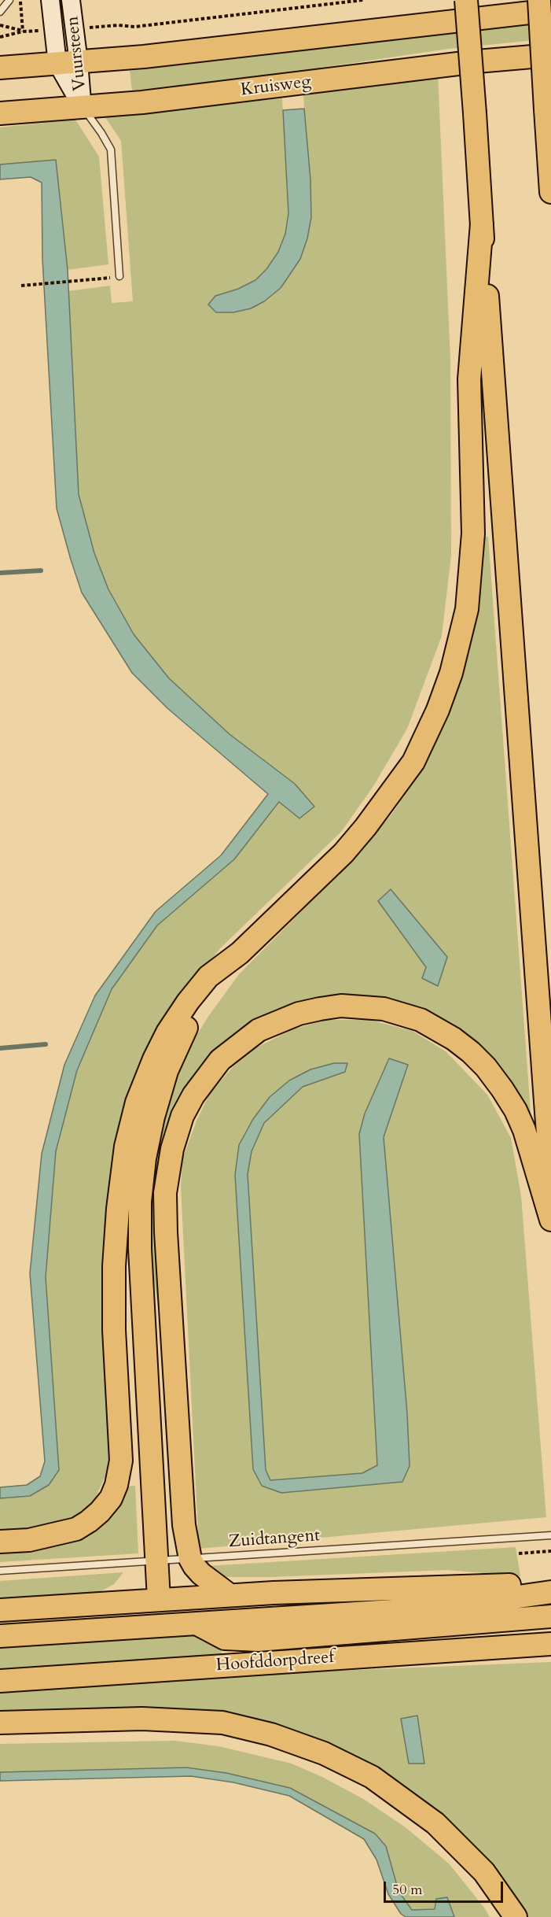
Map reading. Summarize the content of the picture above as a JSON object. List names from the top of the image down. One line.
{"streets":{"highway":["Kruisweg","Hoofddorpdreef"],"street":["Vuursteen"],"lane":["Zuidtangent"]},"crossings":[["Vuursteen","Kruisweg"]],"scale_bar":"50 m"}
